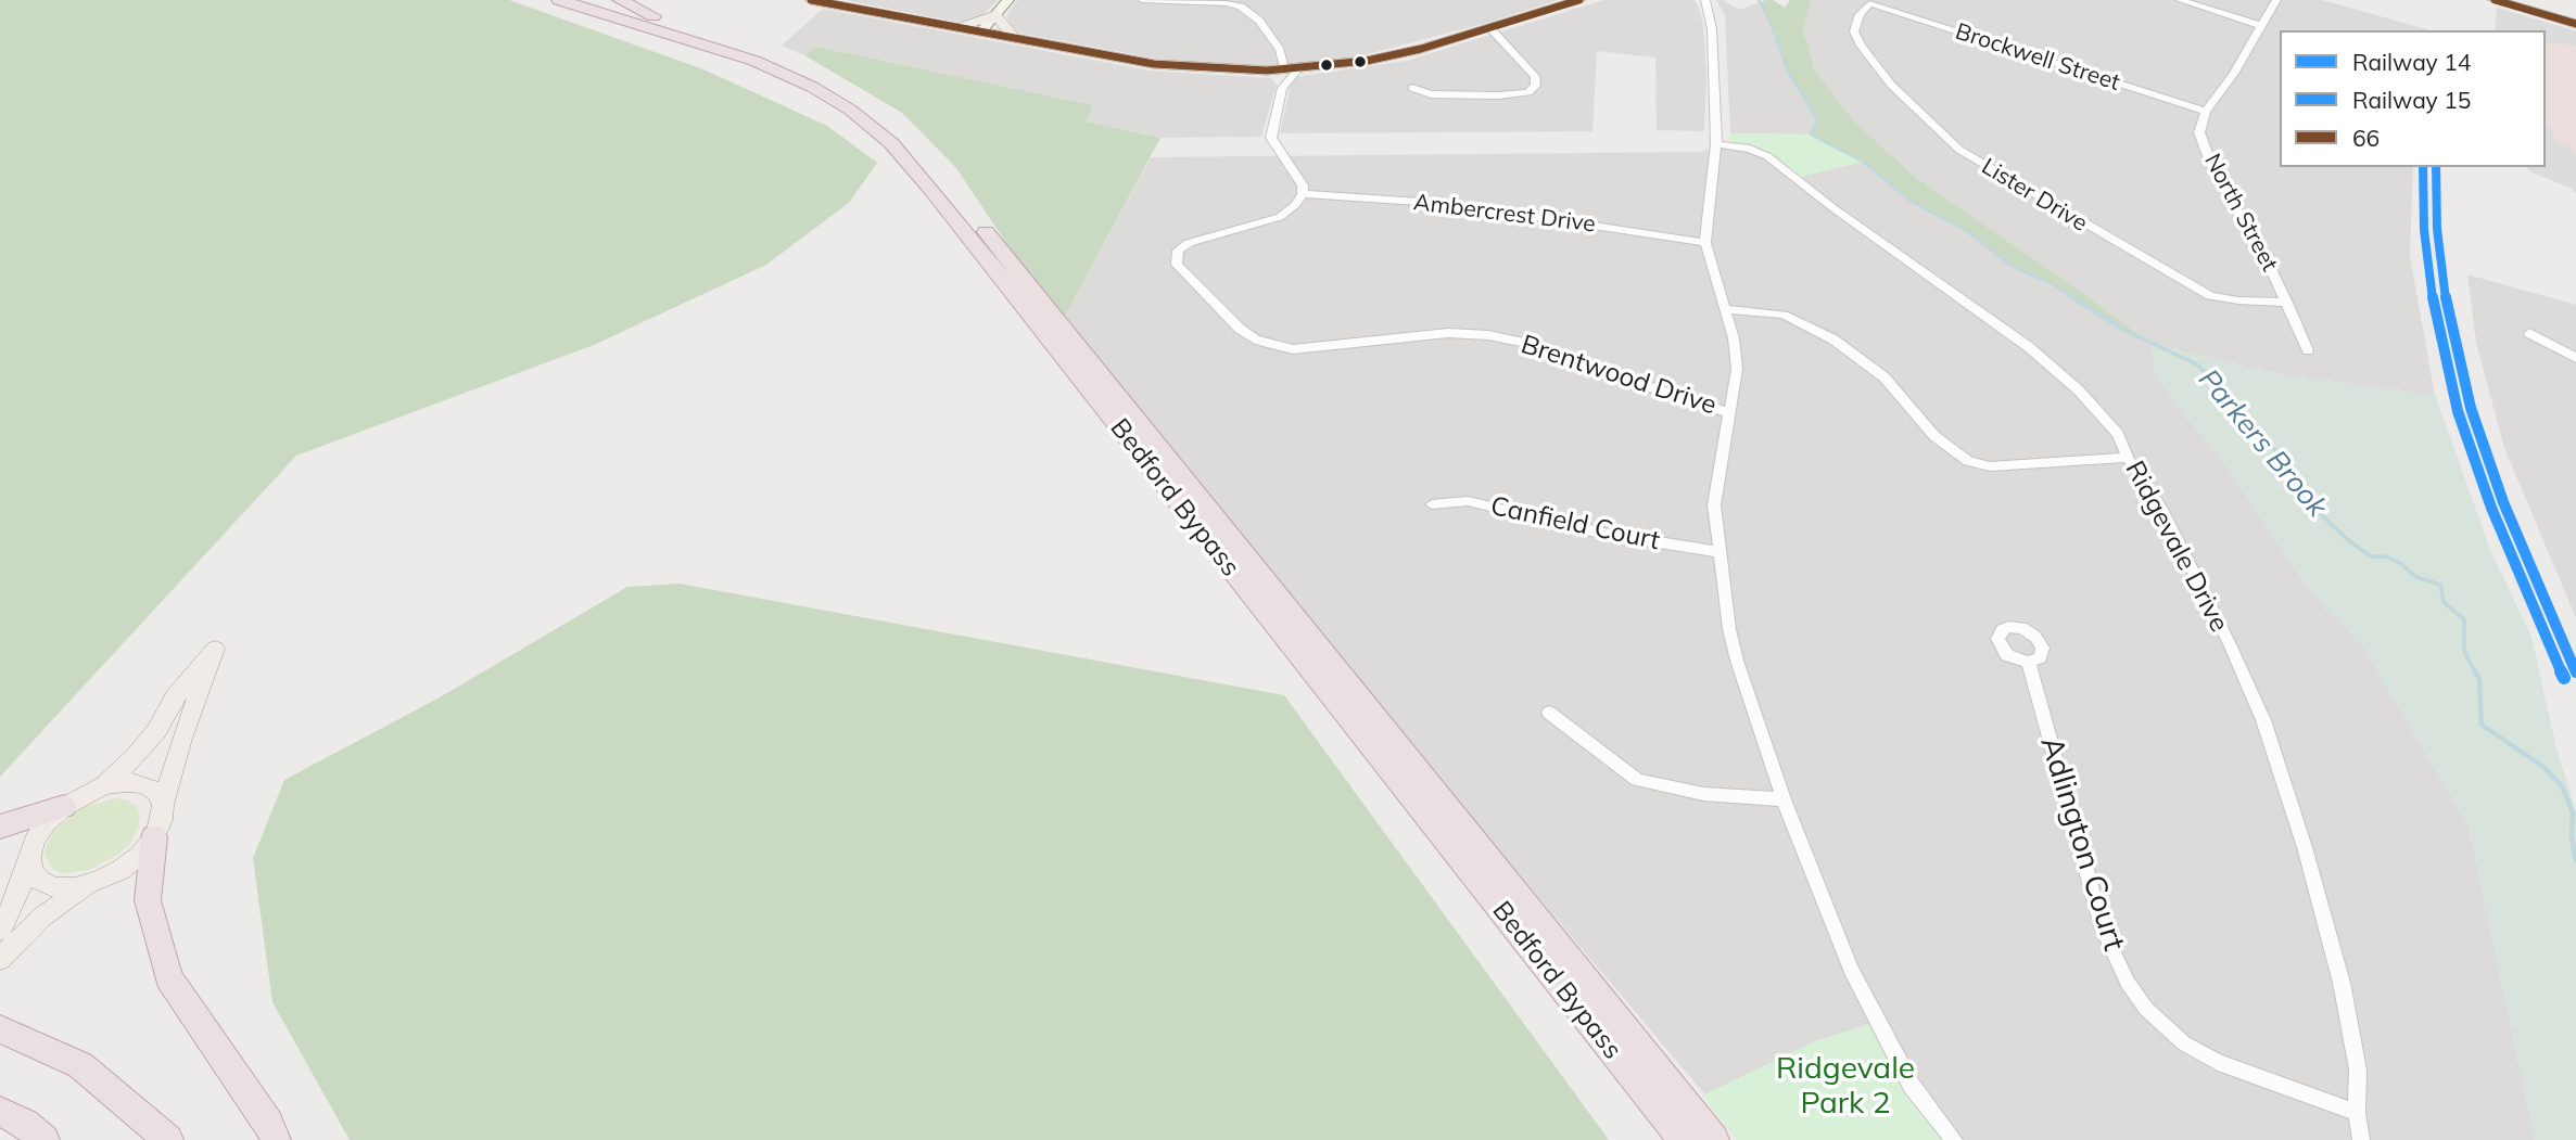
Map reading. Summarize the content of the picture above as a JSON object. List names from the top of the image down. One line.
{"streets":{"highway":["Bedford Bypass"],"street":["Brockwell Street","Lister Drive","North Street","Ambercrest Drive","Brentwood Drive","Canfield Court","Ridgevale Drive","Adlington Court"]},"crossings":[["Brockwell Street","Lister Drive"],["Brockwell Street","North Street"],["Lister Drive","North Street"],["Ambercrest Drive","Brentwood Drive"],["Ridgevale Drive","Adlington Court"]],"water":["Parkers Brook"],"parks":["Ridgevale Park 2"],"lines":["transit line 66","rail line 14","rail line 15"],"legend":["Railway 14","Railway 15","66"]}
